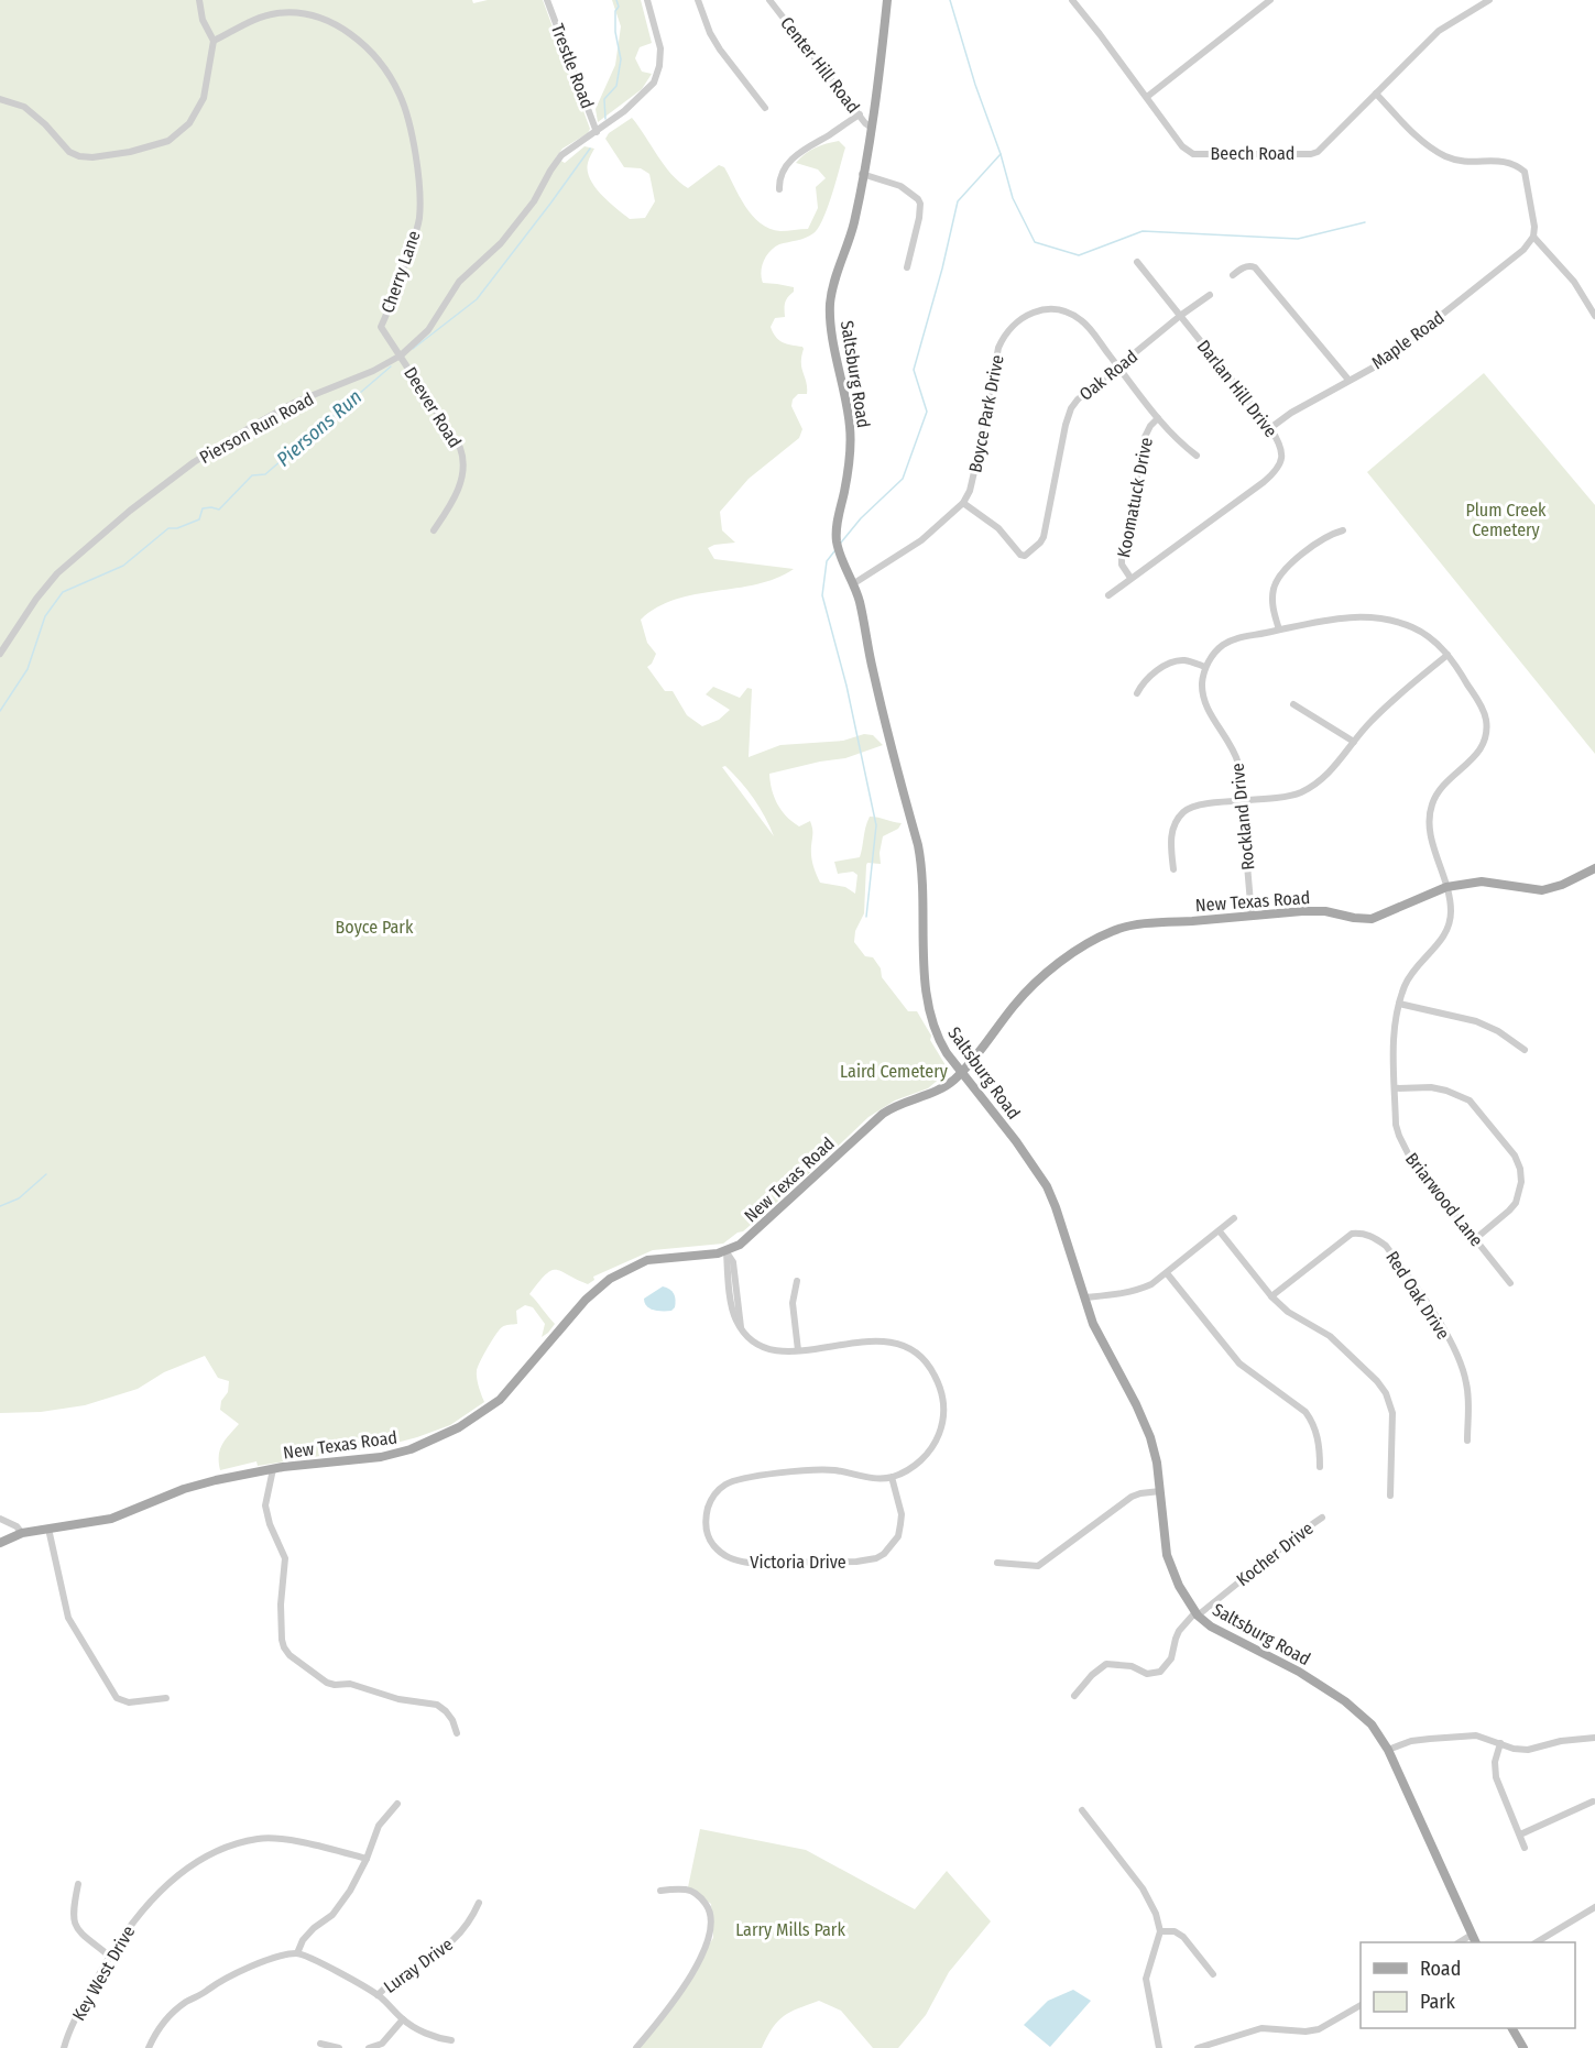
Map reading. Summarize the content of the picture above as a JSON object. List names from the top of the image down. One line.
{"streets":{"main road":["Saltsburg Road","New Texas Road"],"street":["Center Hill Road","Trestle Road","Beech Road","Cherry Lane","Maple Road","Oak Road","Darlan Hill Drive","Deever Road","Boyce Park Drive","Pierson Run Road","Koomatuck Drive","Rockland Drive","Briarwood Lane","Red Oak Drive","Kocher Drive","Victoria Drive","Luray Drive","Key West Drive"]},"crossings":[["Center Hill Road","Saltsburg Road"],["Trestle Road","Pierson Run Road"],["Cherry Lane","Deever Road"],["Cherry Lane","Pierson Run Road"],["Maple Road","Darlan Hill Drive"],["Saltsburg Road","Boyce Park Drive"],["Saltsburg Road","New Texas Road"],["Saltsburg Road","Kocher Drive"],["Oak Road","Darlan Hill Drive"],["Oak Road","Boyce Park Drive"],["Darlan Hill Drive","Koomatuck Drive"],["Deever Road","Pierson Run Road"],["Boyce Park Drive","Koomatuck Drive"],["Rockland Drive","New Texas Road"],["New Texas Road","Briarwood Lane"]],"water":["Piersons Run"],"parks":["Plum Creek Cemetery","Boyce Park","Laird Cemetery","Larry Mills Park"],"legend":["Road","Park"]}
